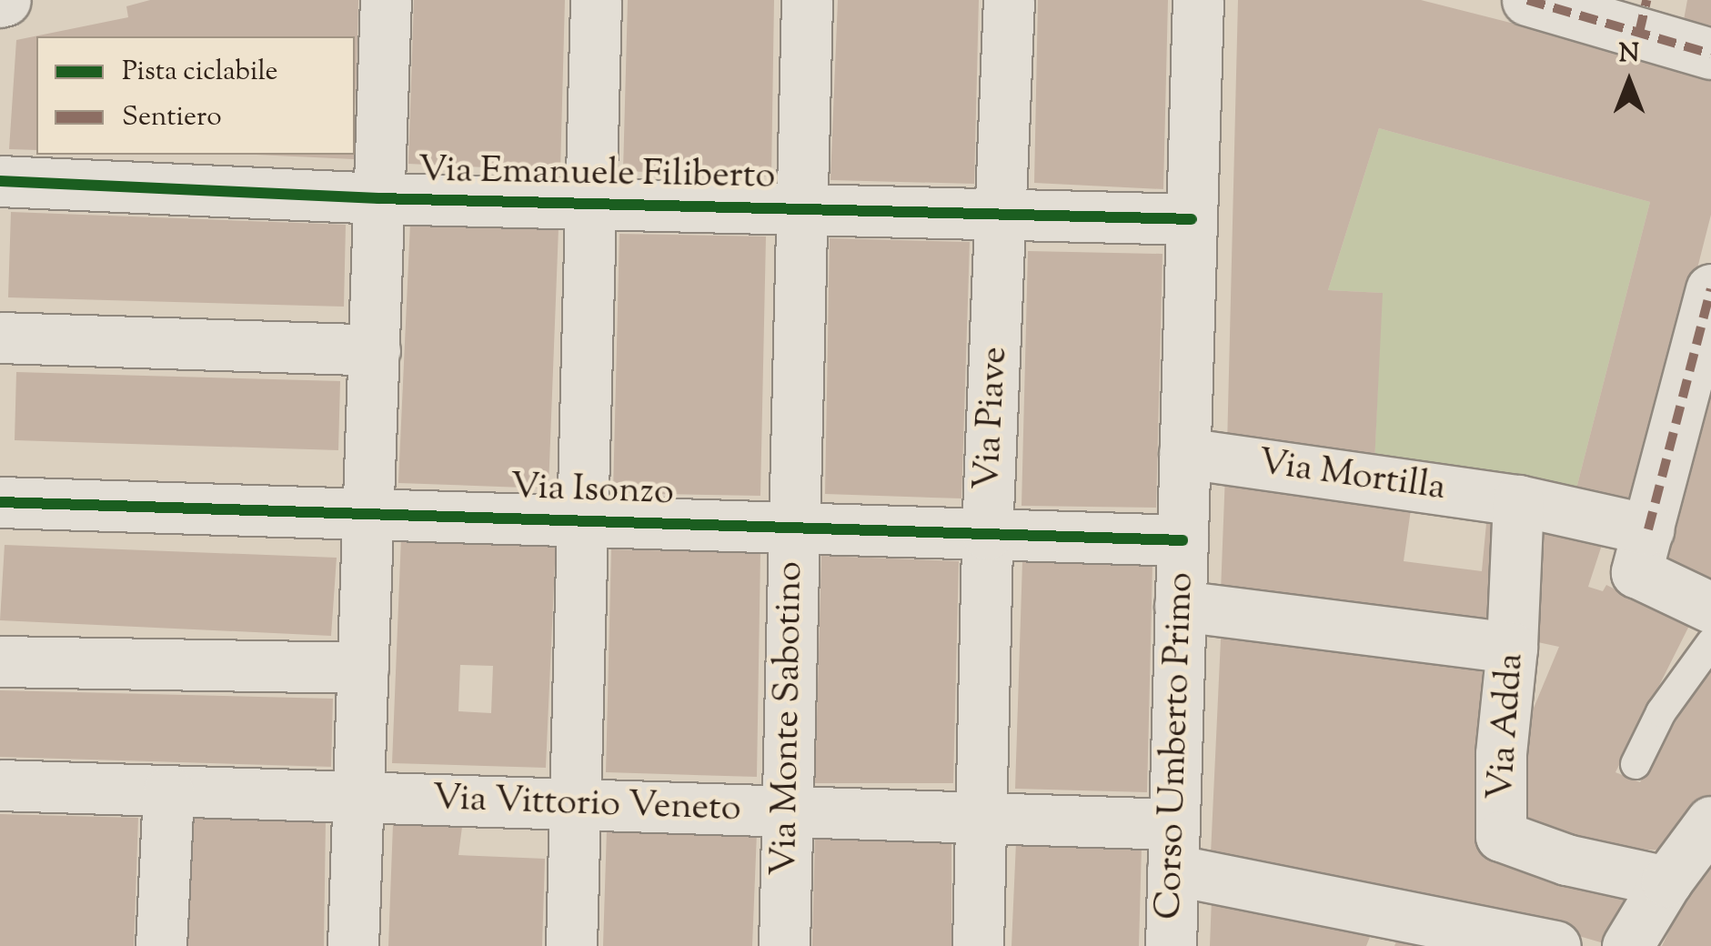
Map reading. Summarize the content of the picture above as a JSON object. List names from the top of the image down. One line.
{"streets":{"street":["Via Emanuele Filiberto","Via Piave","Via Mortilla","Via Isonzo","Via Monte Sabotino","Via Adda","Corso Umberto Primo","Via Vittorio Veneto"]},"crossings":[["Via Emanuele Filiberto","Via Piave"],["Via Emanuele Filiberto","Via Monte Sabotino"],["Via Emanuele Filiberto","Corso Umberto Primo"],["Via Piave","Via Isonzo"],["Via Piave","Via Vittorio Veneto"],["Via Mortilla","Via Adda"],["Via Mortilla","Corso Umberto Primo"],["Via Isonzo","Via Monte Sabotino"],["Via Isonzo","Corso Umberto Primo"],["Via Monte Sabotino","Via Vittorio Veneto"],["Corso Umberto Primo","Via Vittorio Veneto"]],"legend":["Pista ciclabile","Sentiero"],"north":"top"}
